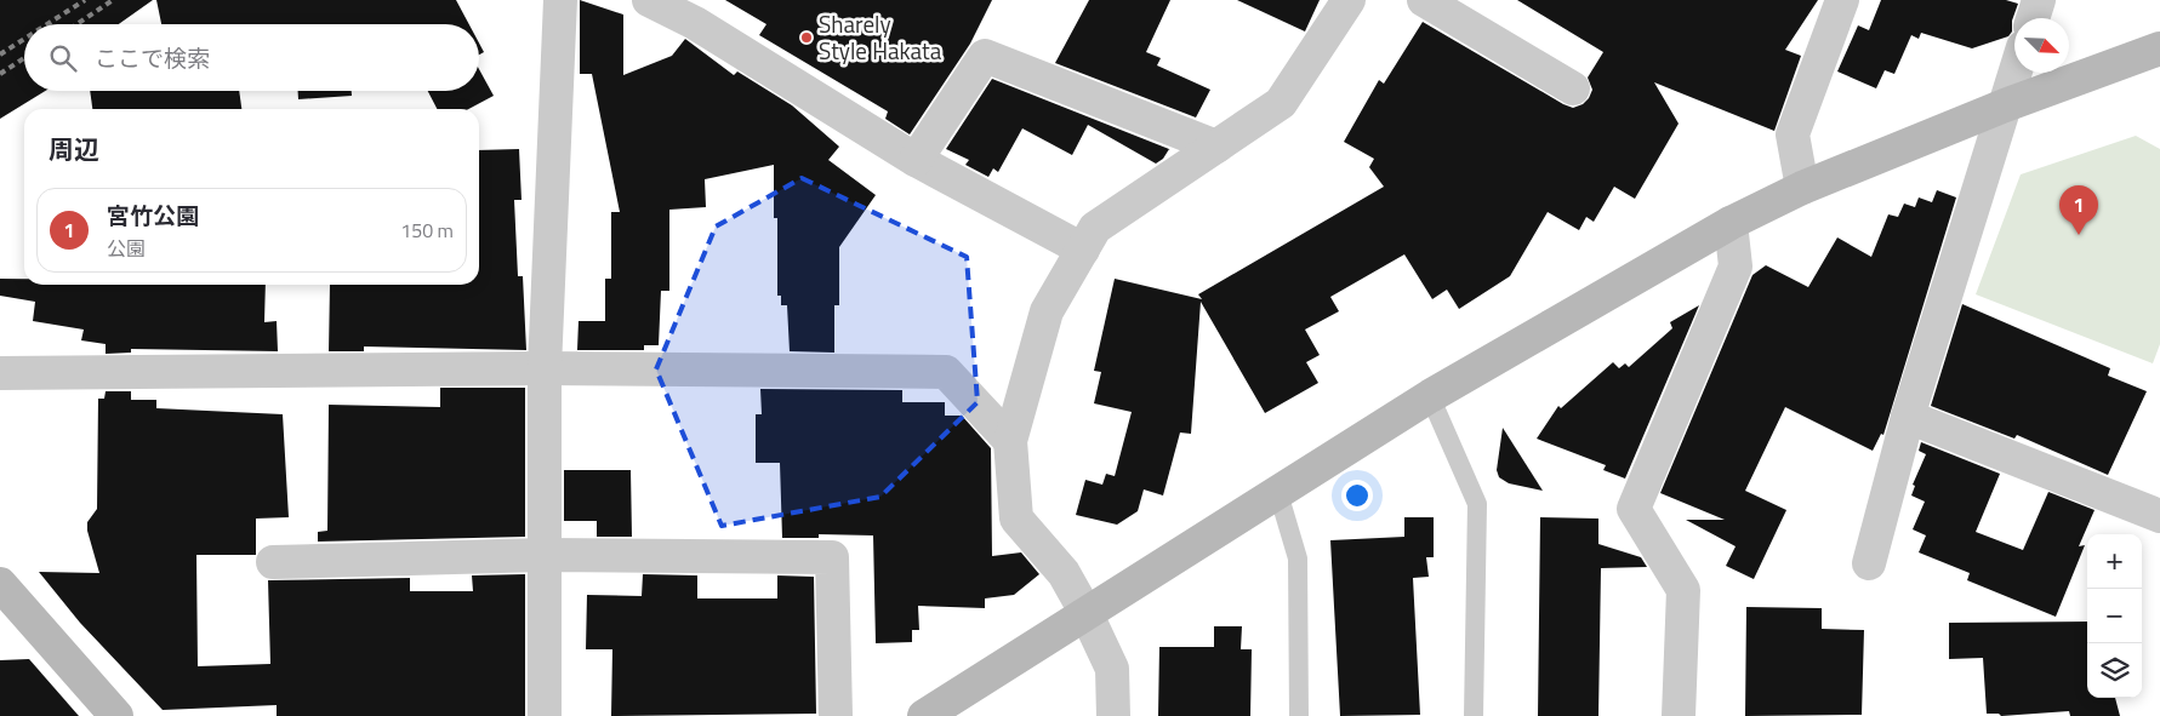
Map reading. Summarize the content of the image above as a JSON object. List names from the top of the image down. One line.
{"places":["Sharely Style Hakata"],"north":"bottom right","page":{"search":"ここで検索","heading":"周辺","pins":"1","list":[{"mark":"1","name":"宮竹公園","note":"公園","value":"150 m"}],"map_buttons":["+","−"]}}
